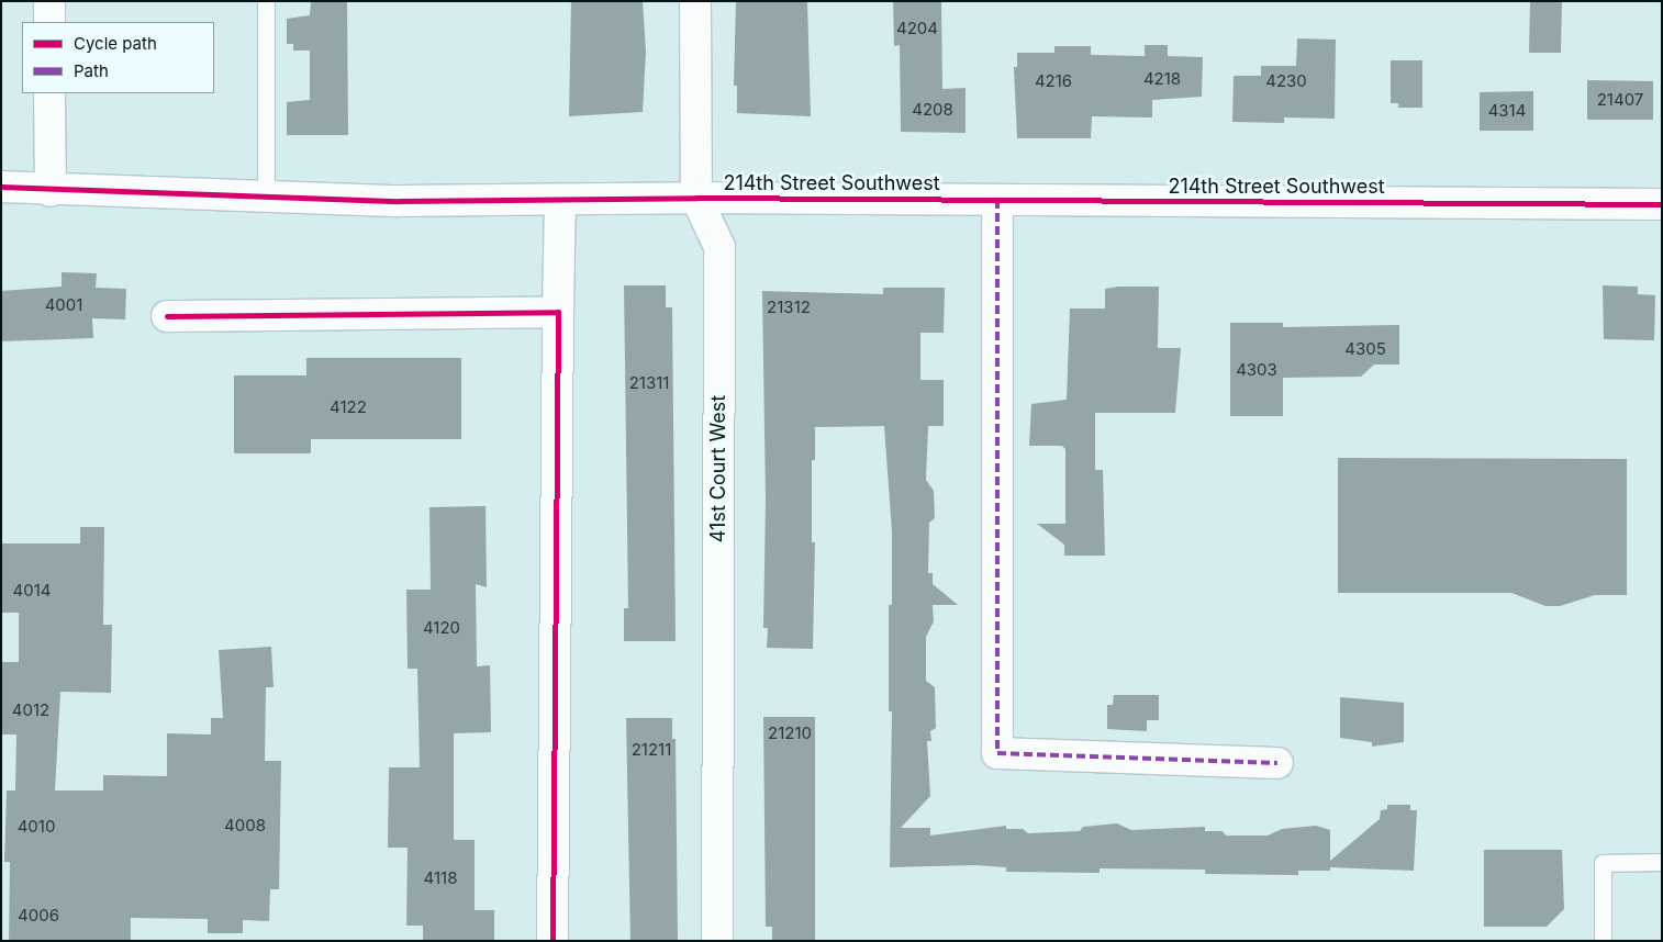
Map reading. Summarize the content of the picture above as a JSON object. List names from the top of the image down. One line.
{"streets":{"street":["214th Street Southwest","41st Court West"]},"crossings":[["214th Street Southwest","41st Court West"]],"house_numbers":["4204","4218","4216","4230","21407","4208","4314","4001","21312","4305","4303","21311","4122","4014","4120","4012","21210","21211","4008","4010","4118","4006"],"legend":["Cycle path","Path"]}
